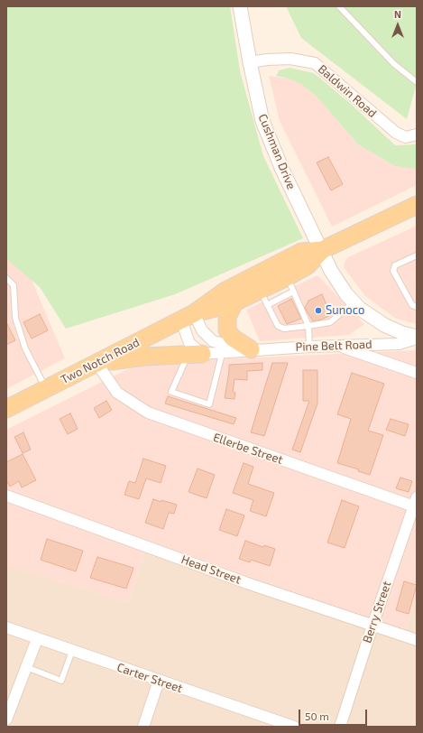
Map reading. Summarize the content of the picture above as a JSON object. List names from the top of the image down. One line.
{"streets":{"main road":["Two Notch Road"],"street":["Baldwin Road","Cushman Drive","Pine Belt Road","Ellerbe Street","Head Street","Berry Street","Carter Street"]},"crossings":[["Baldwin Road","Cushman Drive"],["Cushman Drive","Pine Belt Road"],["Cushman Drive","Two Notch Road"],["Pine Belt Road","Two Notch Road"],["Two Notch Road","Ellerbe Street"],["Ellerbe Street","Berry Street"],["Head Street","Berry Street"]],"places":["Sunoco"],"scale_bar":"50 m","north":"top"}
